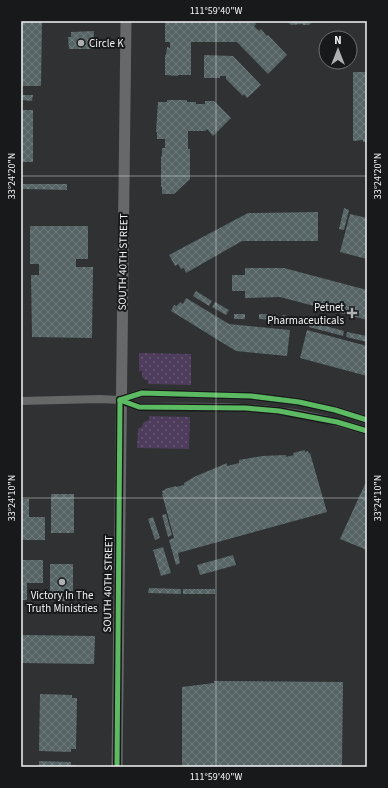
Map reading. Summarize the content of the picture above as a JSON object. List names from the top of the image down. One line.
{"streets":{"main road":["SOUTH 40TH STREET"]},"places":{"other":["Circle K","Victory In The Truth Ministries"],"health":["Petnet Pharmaceuticals"]},"north":"top","coordinates":["111°59'40\"W","33°24'20\"N","33°24'10\"N"]}
